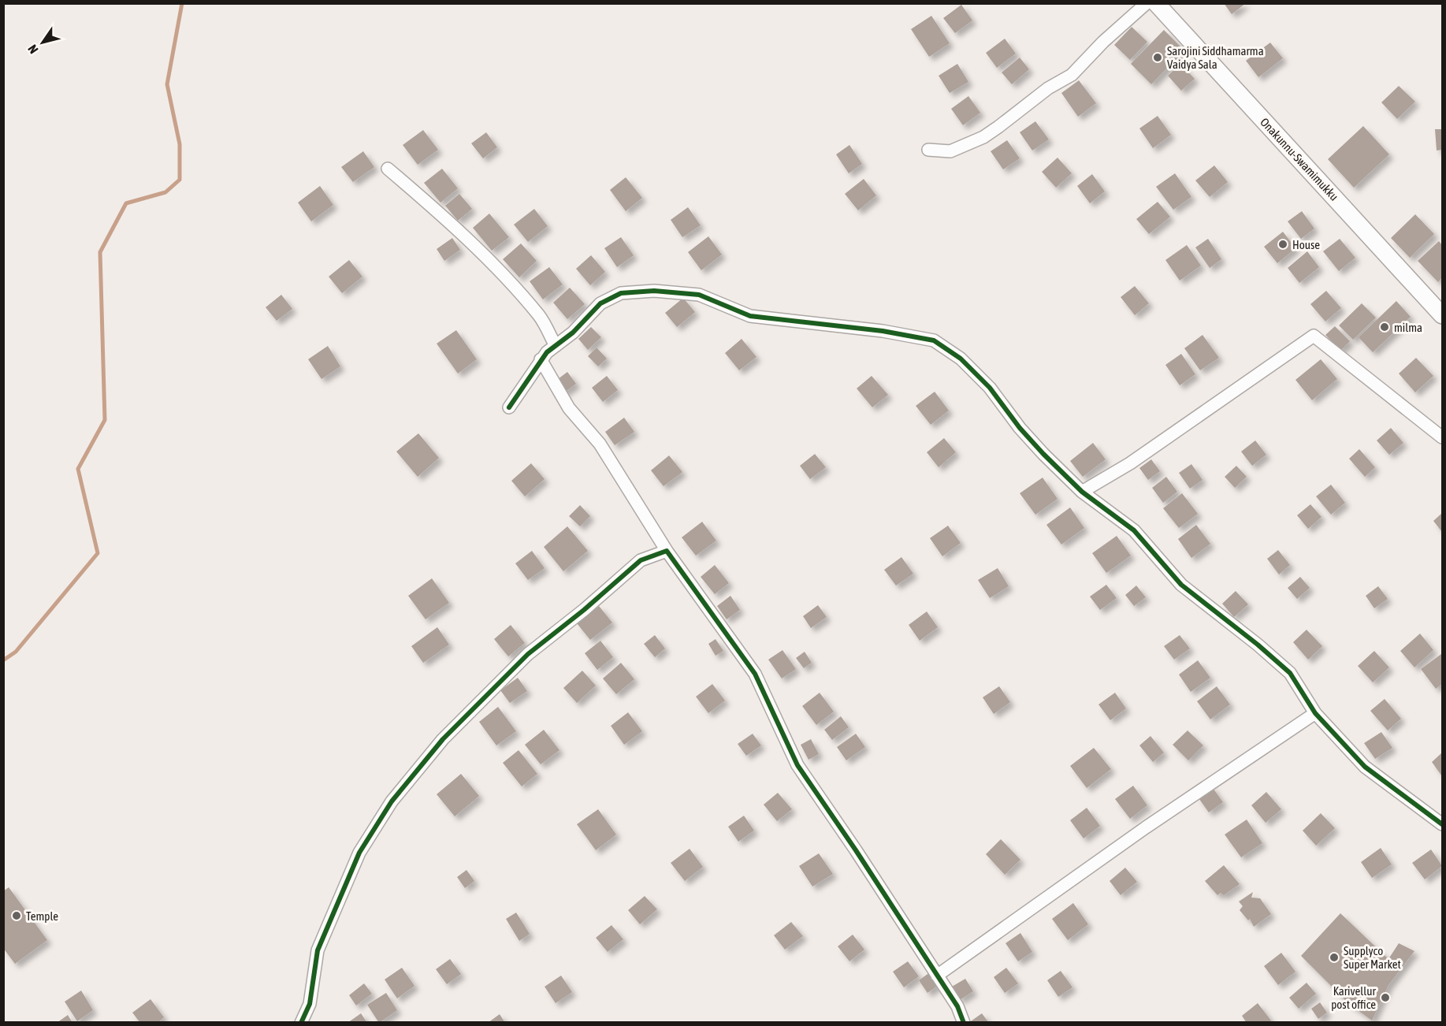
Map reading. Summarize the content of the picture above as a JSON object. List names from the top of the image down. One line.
{"streets":{"street":["Onakunnu-Swamimukku"]},"places":["Sarojini Siddhamarma Vaidya Sala","House","milma","Temple","Supplyco Super Market","Karivellur post office"],"north":"bottom left"}
